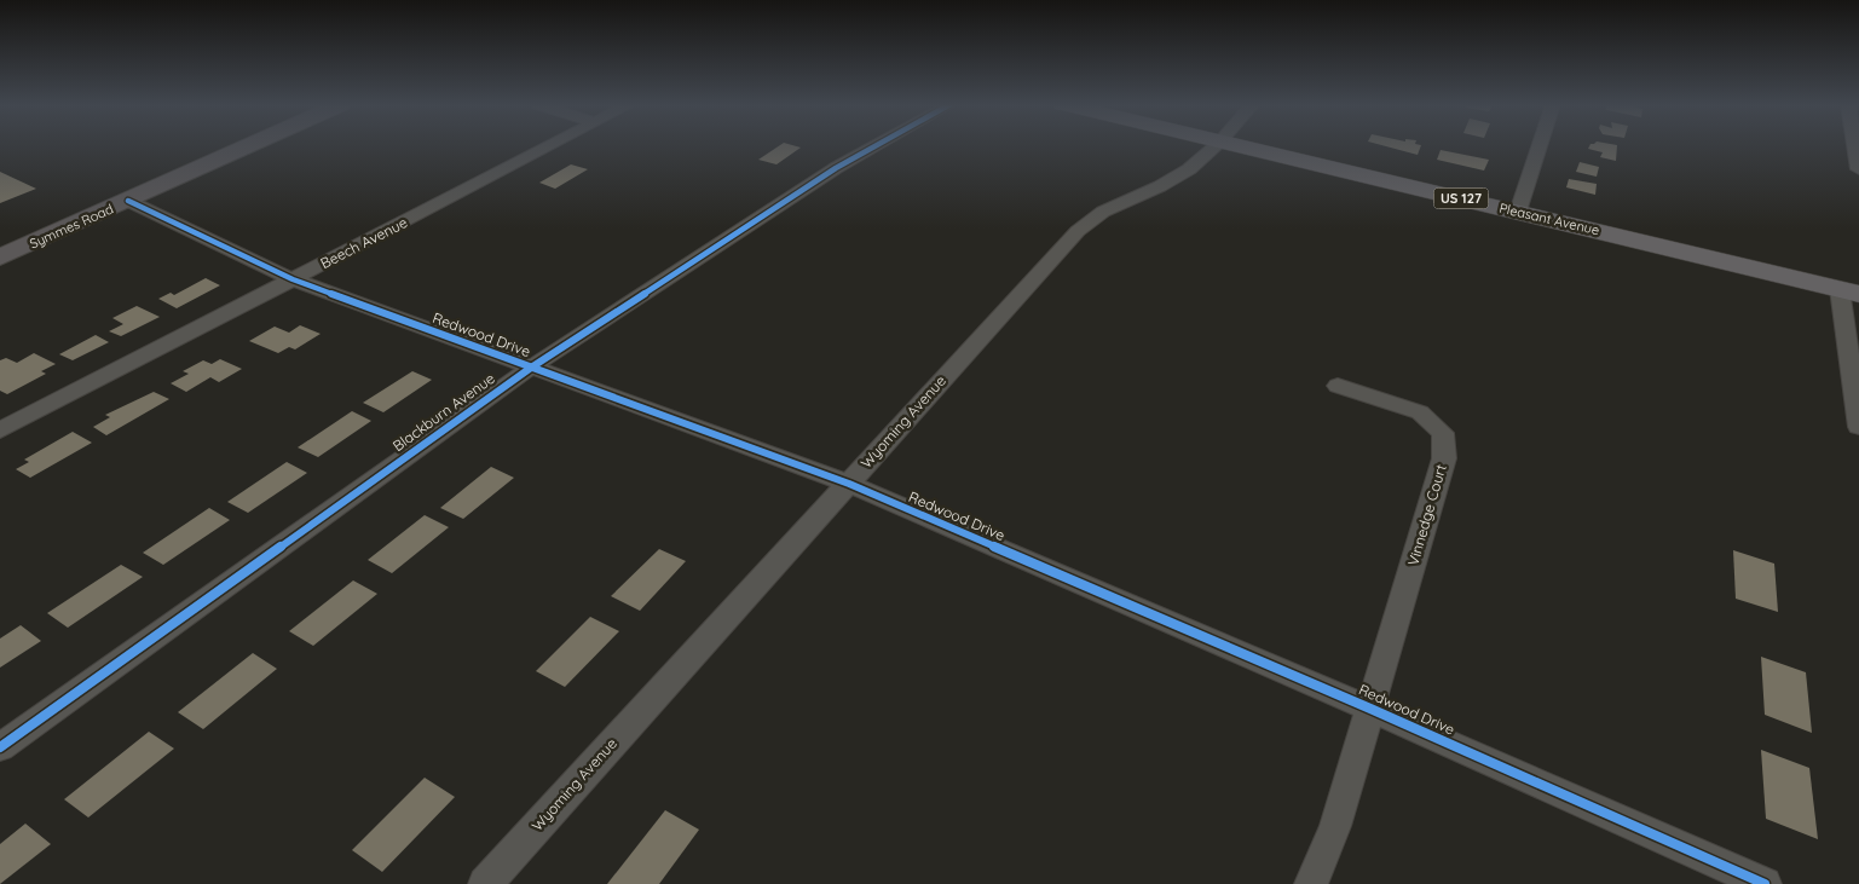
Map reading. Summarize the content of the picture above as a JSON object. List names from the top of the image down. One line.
{"streets":{"main road":["US 127","Pleasant Avenue"],"street":["Symmes Road","Beech Avenue","Redwood Drive","Blackburn Avenue","Wyoming Avenue","Vinnedge Court"]},"crossings":[["Symmes Road","Redwood Drive"],["Beech Avenue","Redwood Drive"],["Redwood Drive","Blackburn Avenue"],["Redwood Drive","Wyoming Avenue"],["Redwood Drive","Vinnedge Court"]]}
